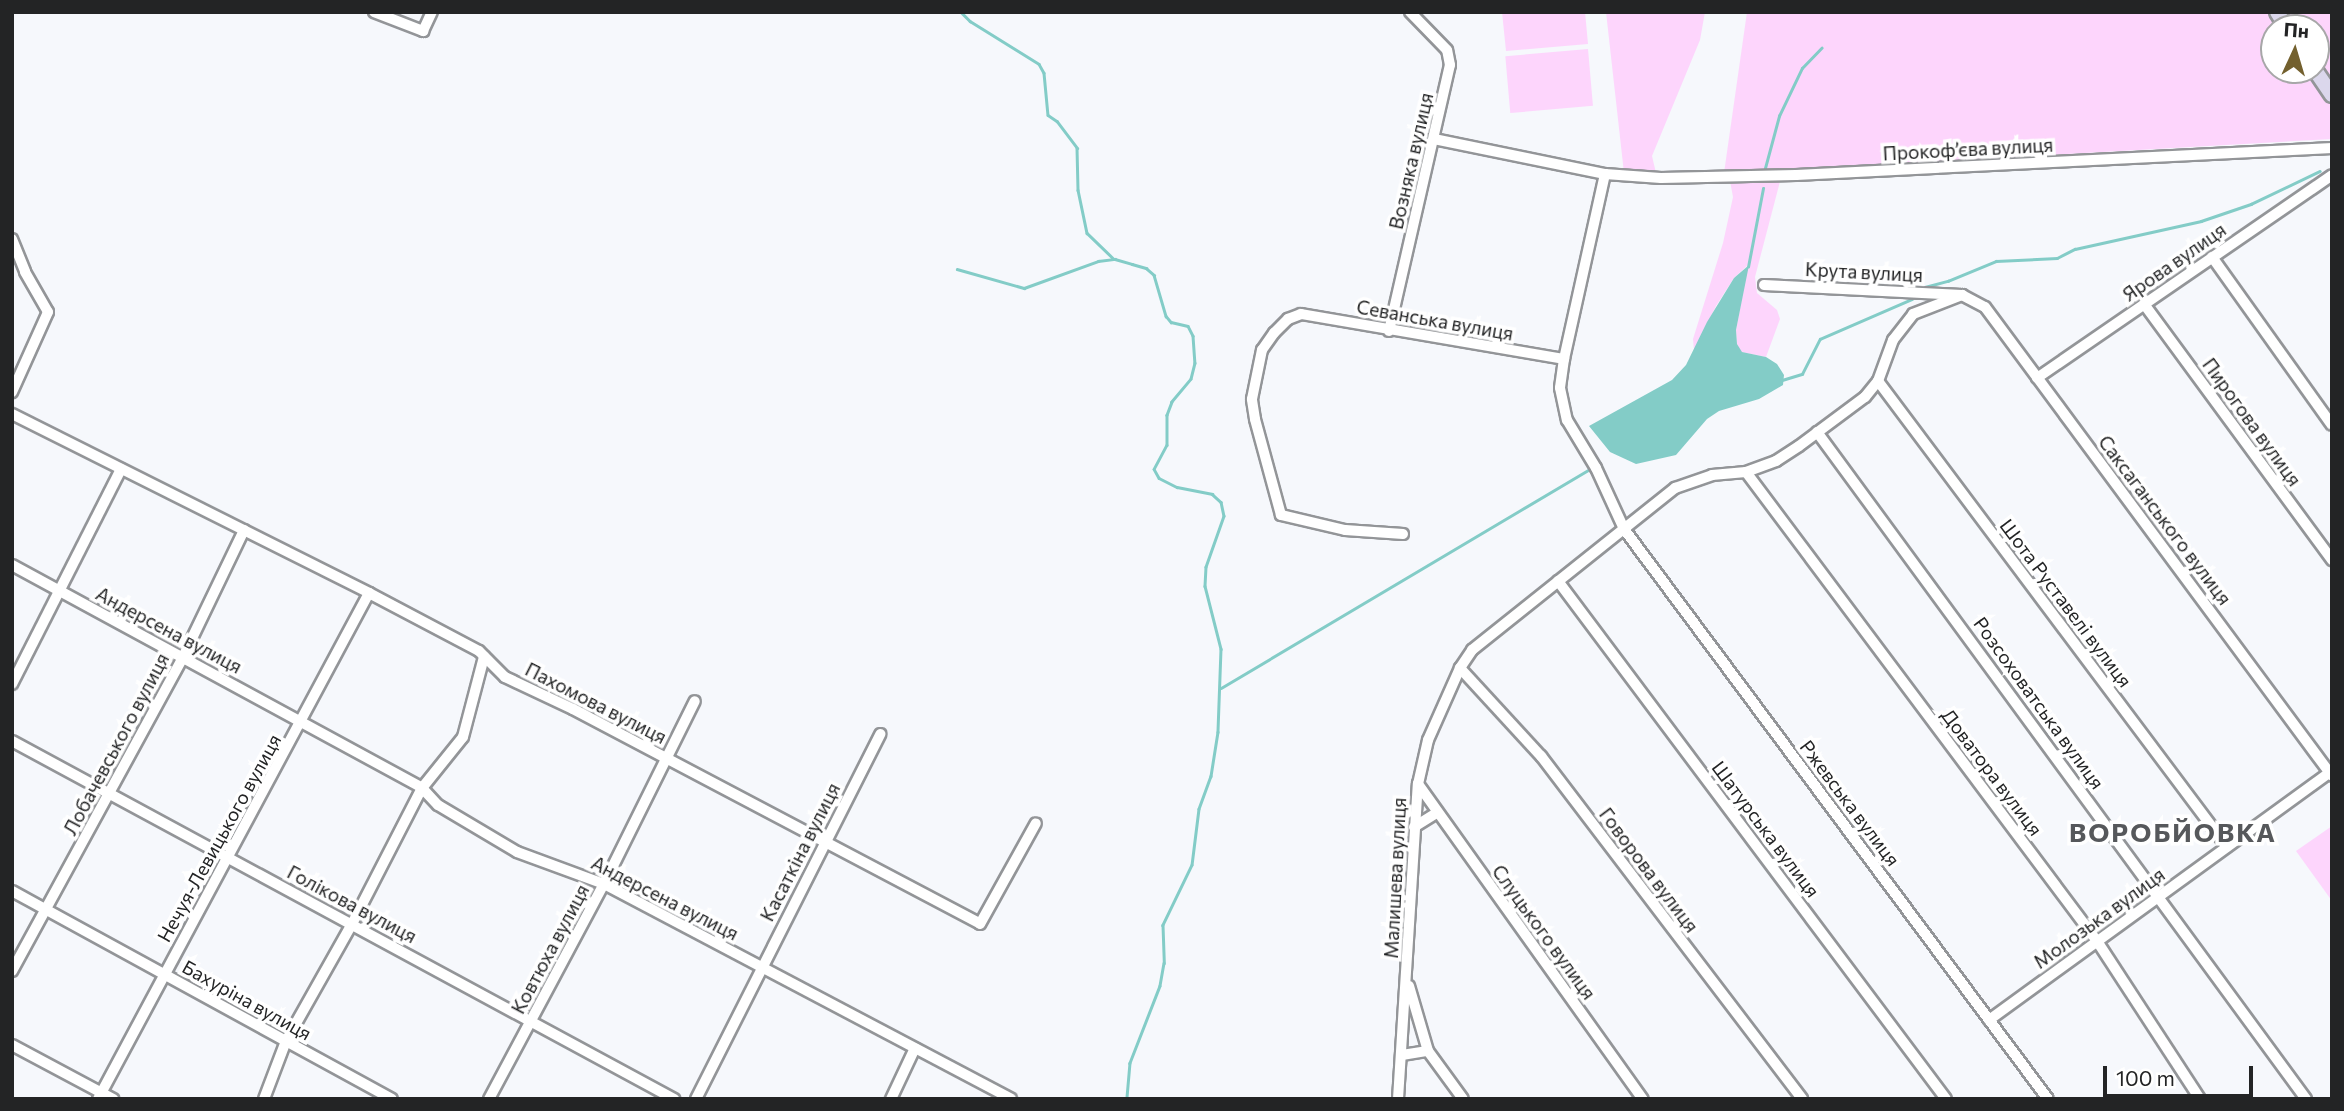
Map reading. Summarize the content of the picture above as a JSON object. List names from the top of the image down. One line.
{"streets":{"street":["Прокоф’єва вулиця","Возняка вулиця","Ярова вулиця","Крута вулиця","Севанська вулиця","Пирогова вулиця","Саксаганського вулиця","Шота Руставелі вулиця","Андерсена вулиця","Пахомова вулиця","Розсоховатська вулиця","Лобачевського вулиця","Доватора вулиця","Ржевська вулиця","Шатурська вулиця","Нечуя-Левицького вулиця","Касаткіна вулиця","Говорова вулиця","Малишева вулиця","Голікова вулиця","Молозька вулиця","Слуцького вулиця","Ковтюха вулиця","Бахуріна вулиця"]},"crossings":[["Прокоф’єва вулиця","Возняка вулиця"],["Возняка вулиця","Севанська вулиця"],["Ярова вулиця","Пирогова вулиця"],["Ярова вулиця","Саксаганського вулиця"],["Крута вулиця","Саксаганського вулиця"],["Саксаганського вулиця","Молозька вулиця"],["Шота Руставелі вулиця","Малишева вулиця"],["Шота Руставелі вулиця","Молозька вулиця"],["Андерсена вулиця","Лобачевського вулиця"],["Андерсена вулиця","Нечуя-Левицького вулиця"],["Андерсена вулиця","Касаткіна вулиця"],["Андерсена вулиця","Ковтюха вулиця"],["Пахомова вулиця","Лобачевського вулиця"],["Пахомова вулиця","Нечуя-Левицького вулиця"],["Пахомова вулиця","Касаткіна вулиця"],["Пахомова вулиця","Ковтюха вулиця"],["Розсоховатська вулиця","Малишева вулиця"],["Розсоховатська вулиця","Молозька вулиця"],["Лобачевського вулиця","Голікова вулиця"],["Лобачевського вулиця","Бахуріна вулиця"],["Доватора вулиця","Малишева вулиця"],["Доватора вулиця","Молозька вулиця"],["Ржевська вулиця","Малишева вулиця"],["Ржевська вулиця","Молозька вулиця"],["Шатурська вулиця","Малишева вулиця"],["Нечуя-Левицького вулиця","Голікова вулиця"],["Нечуя-Левицького вулиця","Бахуріна вулиця"],["Говорова вулиця","Малишева вулиця"],["Малишева вулиця","Слуцького вулиця"],["Голікова вулиця","Ковтюха вулиця"]],"districts":["ВОРОБЙОВКА"],"scale_bar":"100 m","north":"top"}
